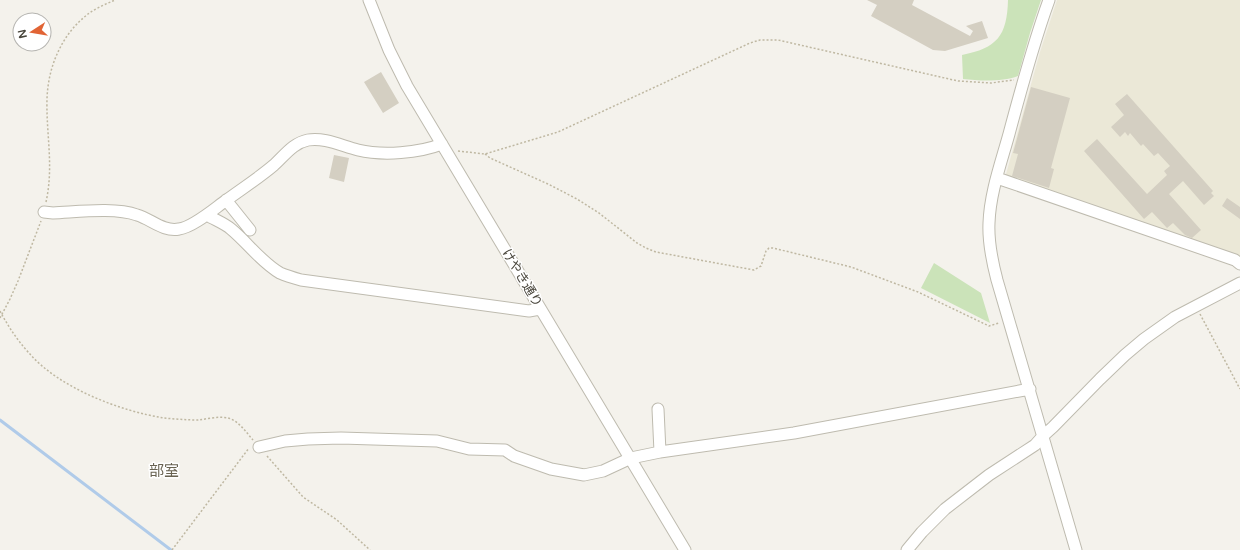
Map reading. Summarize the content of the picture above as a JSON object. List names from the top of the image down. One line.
{"streets":{"street":["けやき通り"]},"districts":["部室"],"north":"left"}
